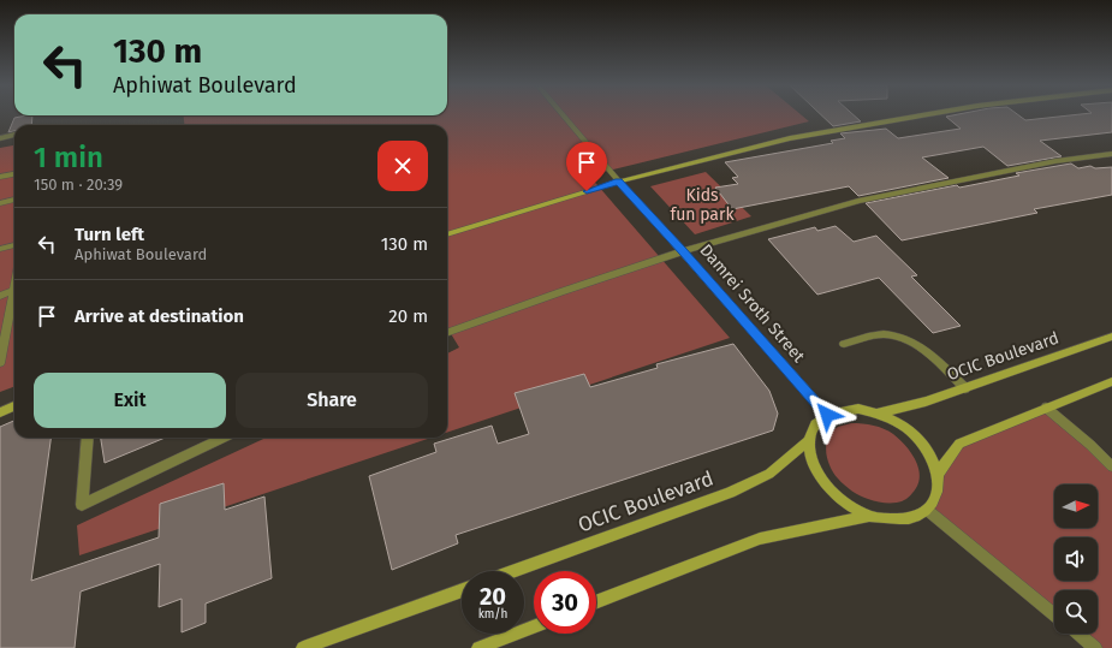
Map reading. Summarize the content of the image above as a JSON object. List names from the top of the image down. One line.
{"streets":{"street":["Damrei Sroth Street","OCIC Boulevard"]},"crossings":[["Damrei Sroth Street","OCIC Boulevard"]],"parks":["Kids fun park"],"north":"right","page":{"turn":["130 m","Aphiwat Boulevard"],"heading":["1 min","150 m · 20:39"],"list":[{"name":"Turn left","note":"Aphiwat Boulevard","value":"130 m"},{"name":"Arrive at destination","value":"20 m"}],"buttons":["Exit","Share"],"speed":"20 km/h","limit":"30"}}
